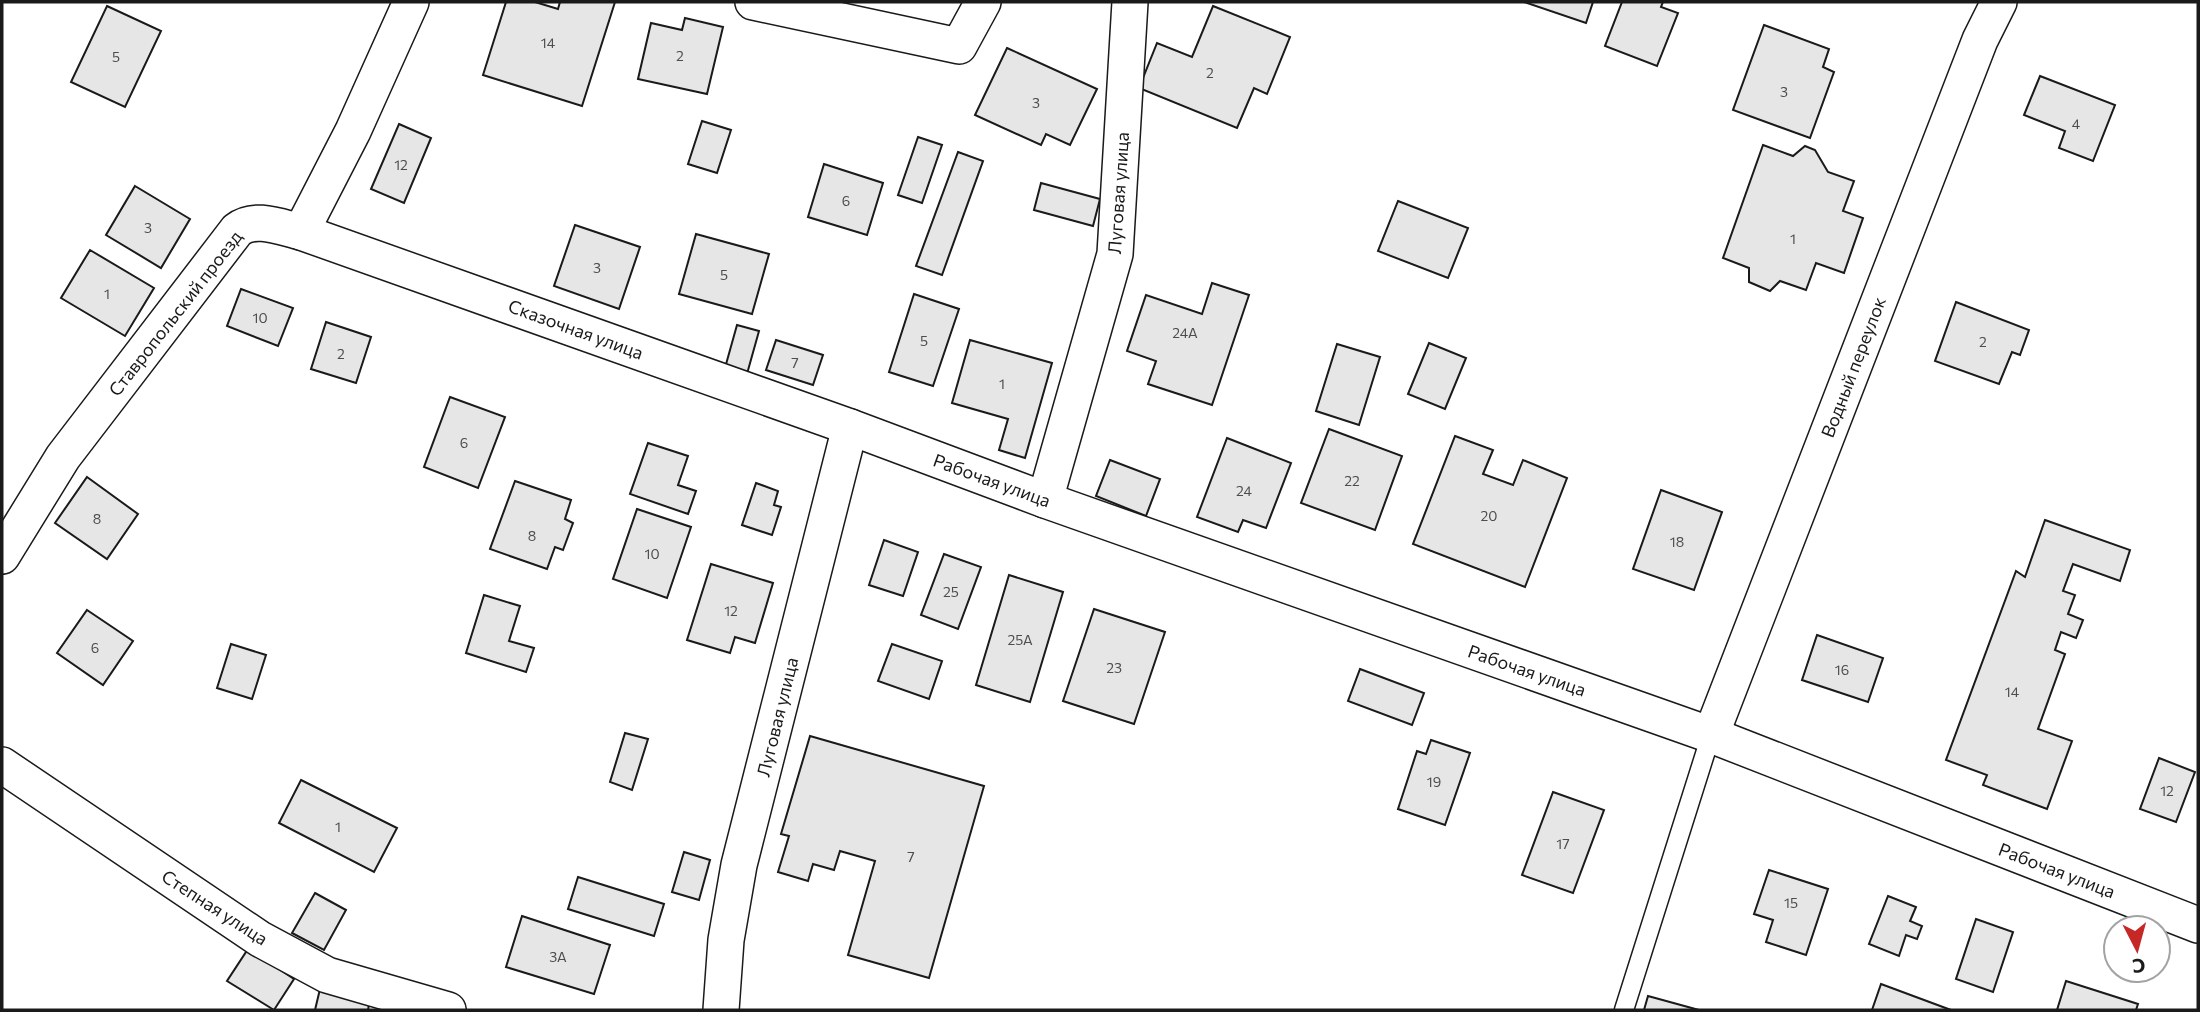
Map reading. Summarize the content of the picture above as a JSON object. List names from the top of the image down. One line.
{"streets":{"street":["Луговая улица","Ставропольский проезд","Сказочная улица","Водный переулок","Рабочая улица","Степная улица"]},"crossings":[["Луговая улица","Сказочная улица"],["Луговая улица","Рабочая улица"],["Ставропольский проезд","Сказочная улица"],["Сказочная улица","Рабочая улица"],["Водный переулок","Рабочая улица"]],"house_numbers":["14","2","5","2","3","3","4","12","6","3","1","3","5","1","10","24А","5","2","2","7","1","6","22","24","20","8","8","18","10","25","12","25А","6","23","16","14","19","12","1","17","7","15","3А"],"north":"bottom"}
